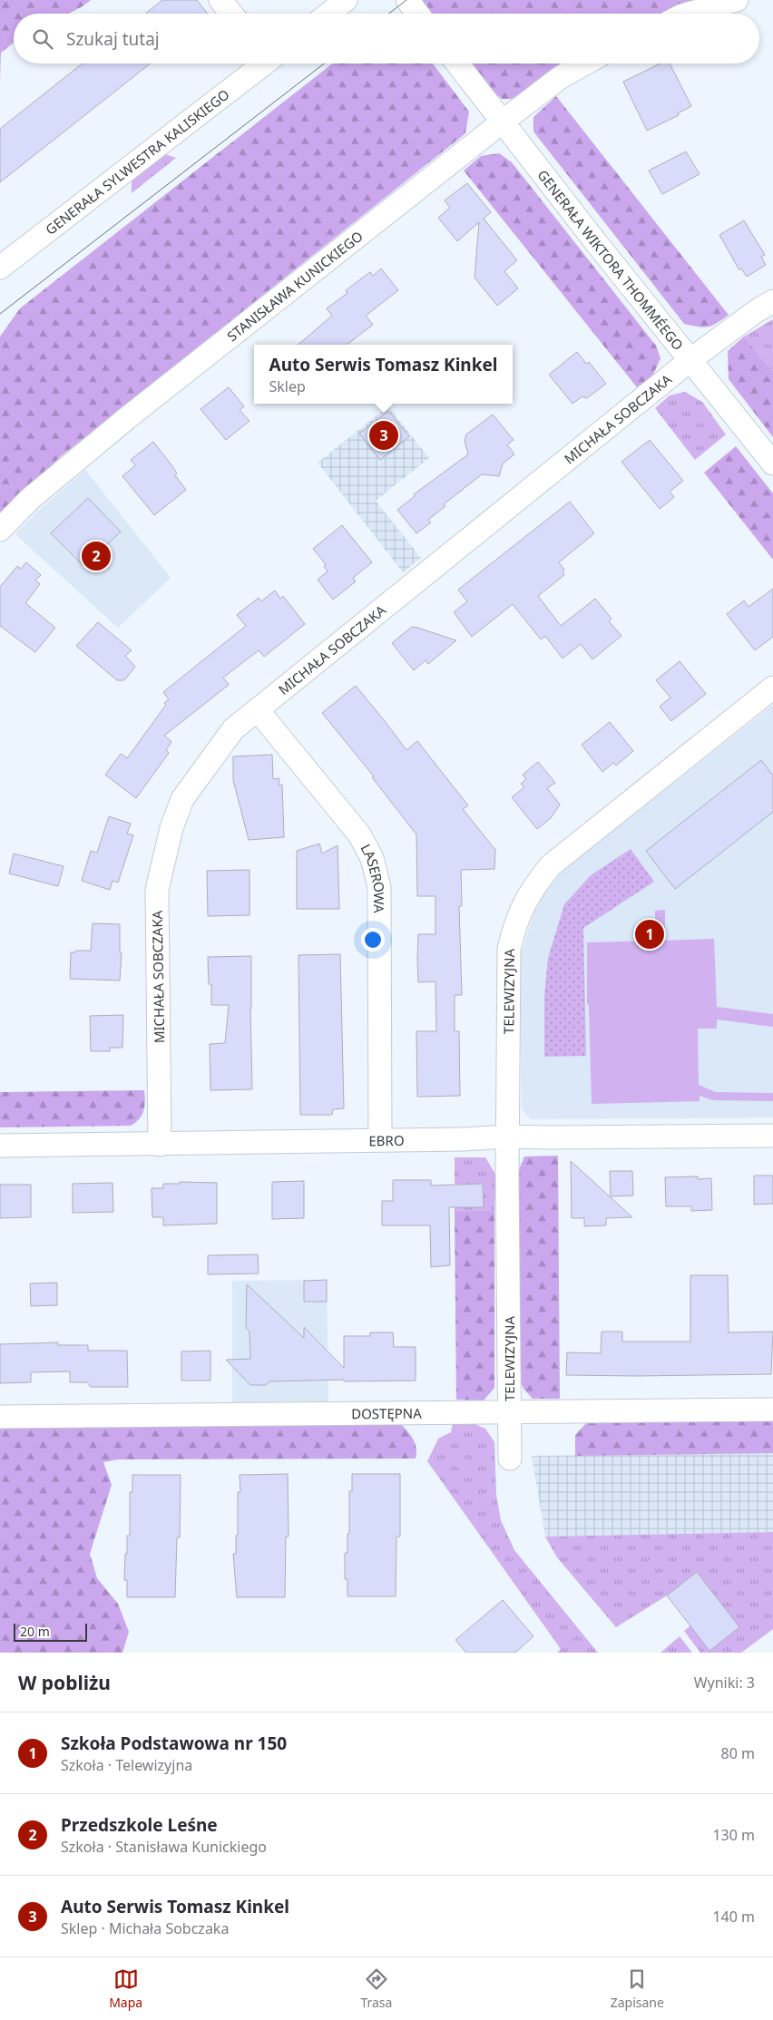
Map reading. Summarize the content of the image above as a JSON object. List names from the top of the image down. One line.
{"streets":{"street":["GENERAŁA SYLWESTRA KALISKIEGO","GENERAŁA WIKTORA THOMMÉEGO","STANISŁAWA KUNICKIEGO","MICHAŁA SOBCZAKA","LASEROWA","TELEWIZYJNA","EBRO","DOSTĘPNA"]},"crossings":[["GENERAŁA WIKTORA THOMMÉEGO","STANISŁAWA KUNICKIEGO"],["GENERAŁA WIKTORA THOMMÉEGO","MICHAŁA SOBCZAKA"],["MICHAŁA SOBCZAKA","LASEROWA"],["MICHAŁA SOBCZAKA","EBRO"],["LASEROWA","EBRO"],["TELEWIZYJNA","EBRO"],["TELEWIZYJNA","DOSTĘPNA"]],"scale_bar":"20 m","page":{"search":"Szukaj tutaj","popup":["Auto Serwis Tomasz Kinkel","Sklep"],"pins":["3","2","1"],"scale":"20 m","heading":["W pobliżu","Wyniki: 3"],"list":[{"mark":"1","name":"Szkoła Podstawowa nr 150","note":"Szkoła · Telewizyjna","value":"80 m"},{"mark":"2","name":"Przedszkole Leśne","note":"Szkoła · Stanisława Kunickiego","value":"130 m"},{"mark":"3","name":"Auto Serwis Tomasz Kinkel","note":"Sklep · Michała Sobczaka","value":"140 m"}],"nav":["Mapa","Trasa","Zapisane"]}}
